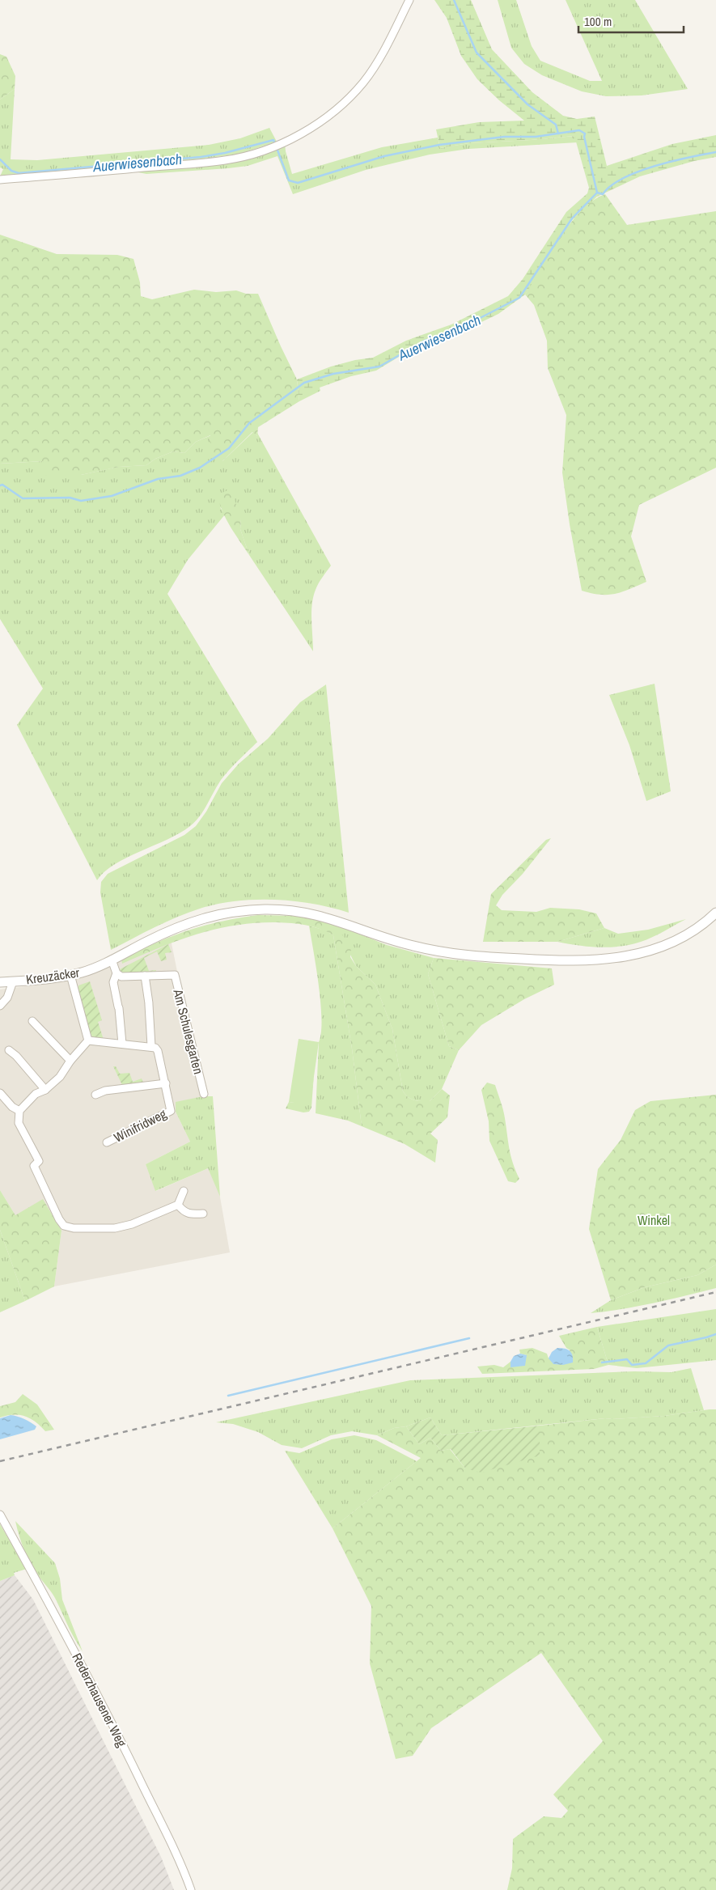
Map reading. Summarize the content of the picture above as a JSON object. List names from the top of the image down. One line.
{"streets":{"street":["Kreuzäcker","Am Schulesgarten","Winifridweg","Rederzhausener Weg"]},"crossings":[["Am Schulesgarten","Winifridweg"]],"water":["Auerwiesenbach"],"parks":["Winkel"],"scale_bar":"100 m"}
